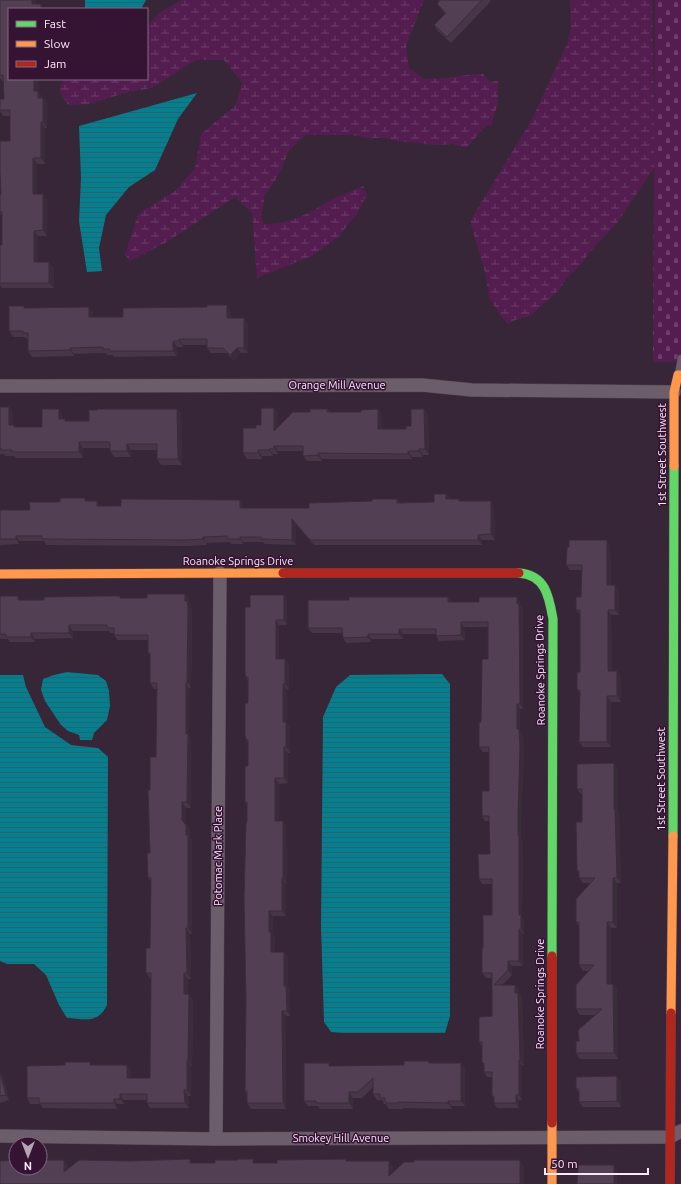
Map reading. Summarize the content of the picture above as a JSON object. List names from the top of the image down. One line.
{"streets":{"street":["Orange Mill Avenue","1st Street Southwest","Roanoke Springs Drive","Potomac Mark Place","Smokey Hill Avenue"]},"crossings":[["Orange Mill Avenue","1st Street Southwest"],["1st Street Southwest","Smokey Hill Avenue"],["Roanoke Springs Drive","Potomac Mark Place"],["Roanoke Springs Drive","Smokey Hill Avenue"],["Potomac Mark Place","Smokey Hill Avenue"]],"legend":["Fast","Slow","Jam"],"scale_bar":"50 m","north":"bottom"}
